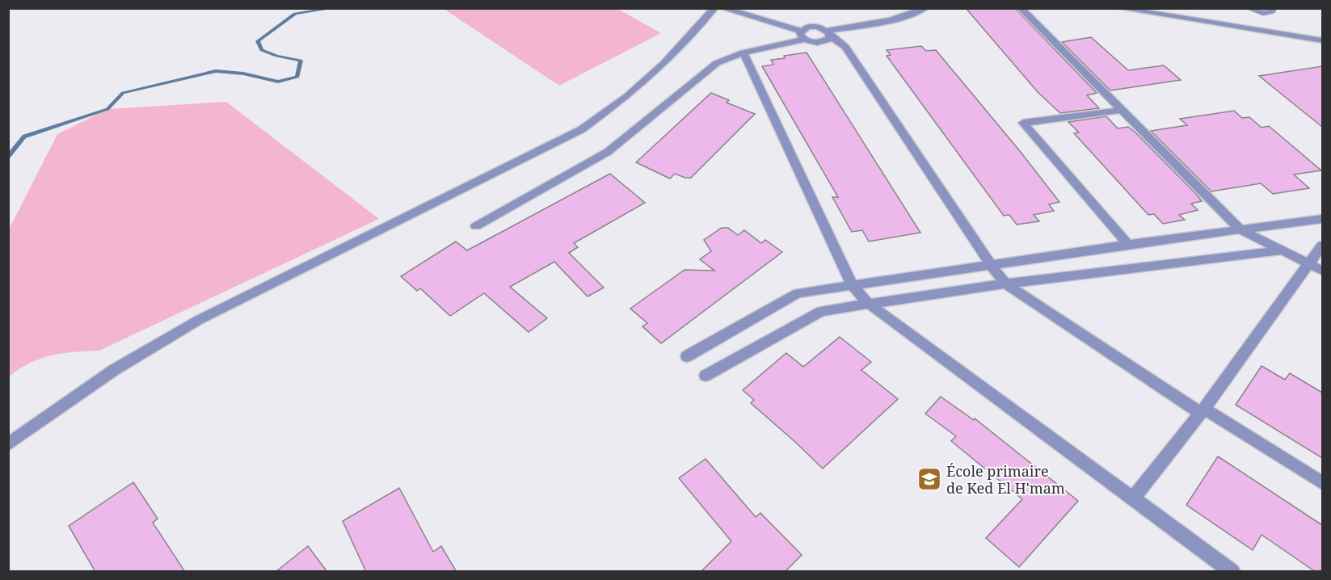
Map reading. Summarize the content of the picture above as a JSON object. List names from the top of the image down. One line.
{"places":{"school or university":["École primaire de Ked El H'mam"]}}
